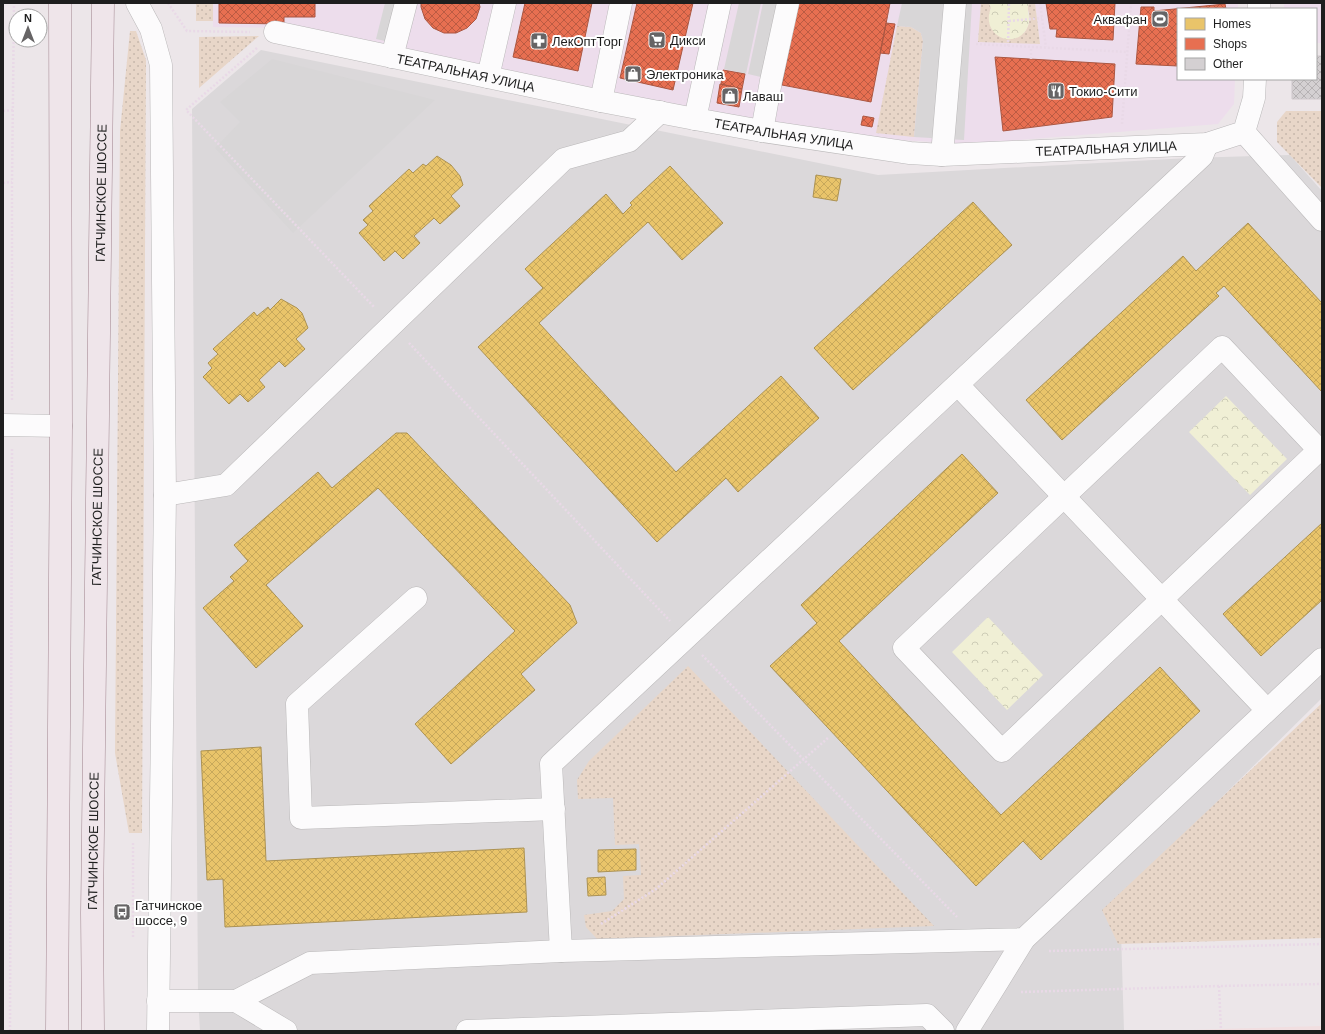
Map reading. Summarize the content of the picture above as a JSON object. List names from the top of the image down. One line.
{"streets":{"main road":["ГАТЧИНСКОЕ ШОССЕ"],"street":["ТЕАТРАЛЬНАЯ УЛИЦА"]},"places":{"sports":["Аквафан"],"supermarket":["Дикси"],"pharmacy":["ЛекОптТорг"],"shop":["Электроника","Лаваш"],"restaurant":["Токио-Сити"],"bus stop":["Гатчинское шоссе, 9"]},"legend":["Homes","Shops","Other"],"north":"top"}
